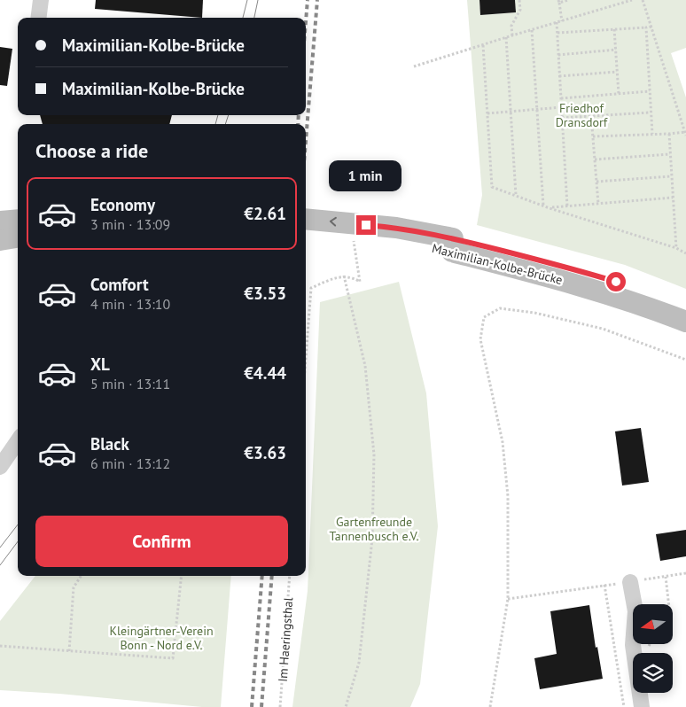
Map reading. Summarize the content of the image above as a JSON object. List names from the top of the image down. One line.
{"streets":{"street":["Maximilian-Kolbe-Brücke"],"path":["Im Haeringsthal"]},"parks":["Friedhof Dransdorf","Gartenfreunde Tannenbusch e.V.","Kleingärtner-Verein Bonn - Nord e.V."],"north":"left","page":{"banner":["Maximilian-Kolbe-Brücke","Maximilian-Kolbe-Brücke"],"heading":"Choose a ride","bubble":"1 min","list":[{"name":"Economy","note":"3 min · 13:09","value":"€2.61"},{"name":"Comfort","note":"4 min · 13:10","value":"€3.53"},{"name":"XL","note":"5 min · 13:11","value":"€4.44"},{"name":"Black","note":"6 min · 13:12","value":"€3.63"}],"buttons":"Confirm"}}
